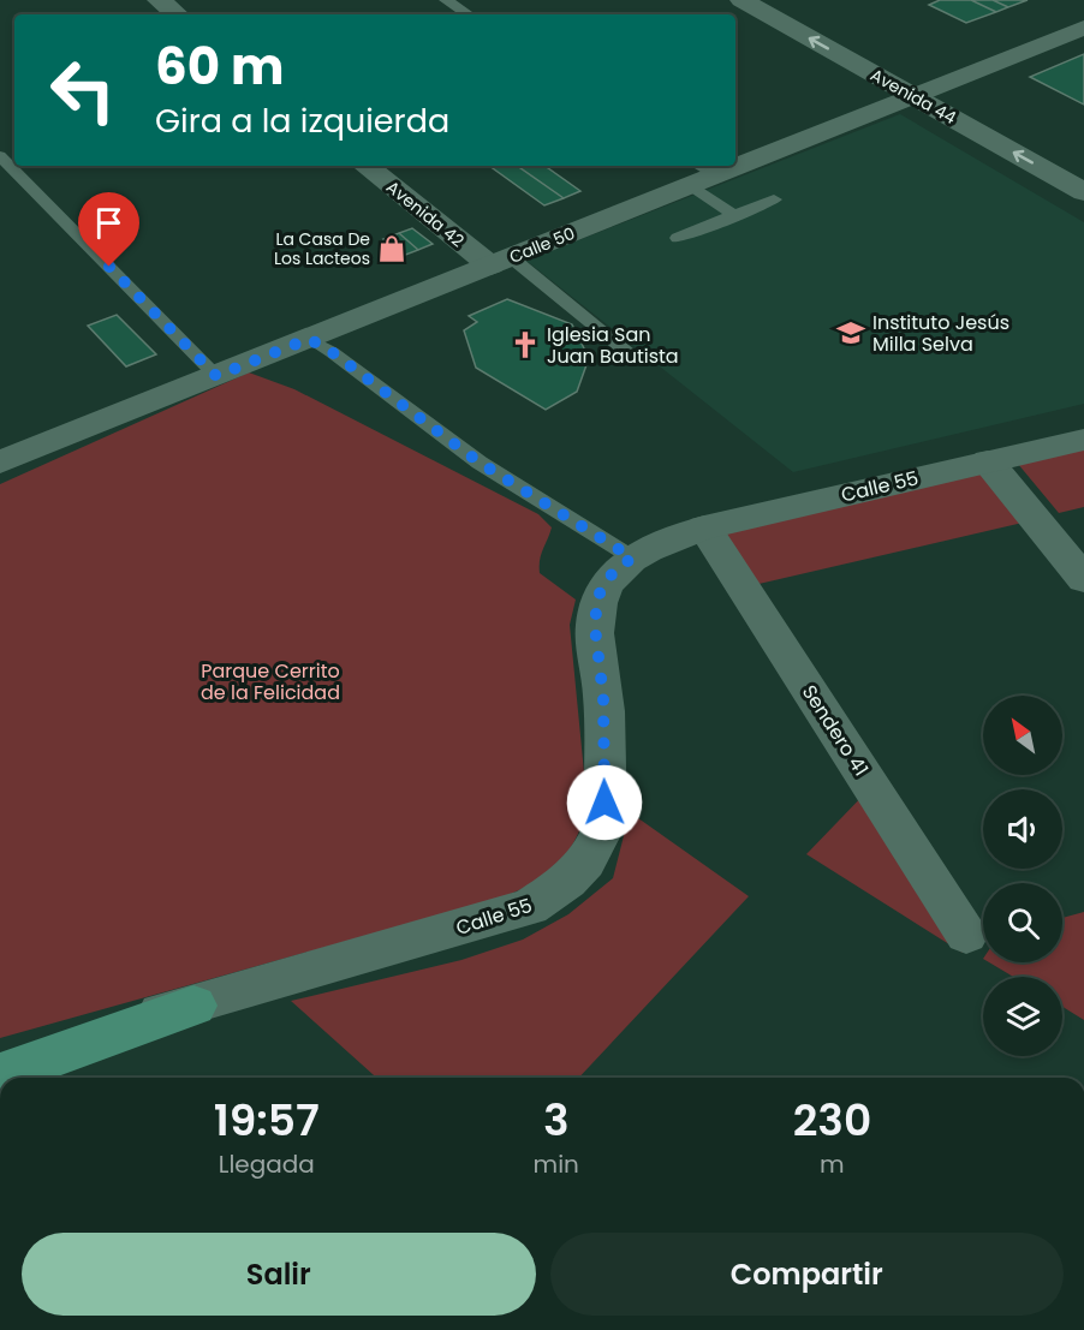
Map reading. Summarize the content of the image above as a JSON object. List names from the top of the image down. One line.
{"streets":{"street":["Avenida 44","Avenida 42","Calle 50","Calle 55","Sendero 41"]},"crossings":[["Avenida 44","Calle 50"],["Avenida 42","Calle 50"],["Calle 55","Sendero 41"]],"one_way":["Avenida 44"],"parks":["Parque Cerrito de la Felicidad"],"places":{"shop":["La Casa De Los Lacteos"],"school or university":["Instituto Jesús Milla Selva"],"church":["Iglesia San Juan Bautista"]},"north":"top left","page":{"turn":["60 m","Gira a la izquierda"],"eta":["19:57","Llegada","3","min","230","m"],"buttons":["Salir","Compartir"]}}
